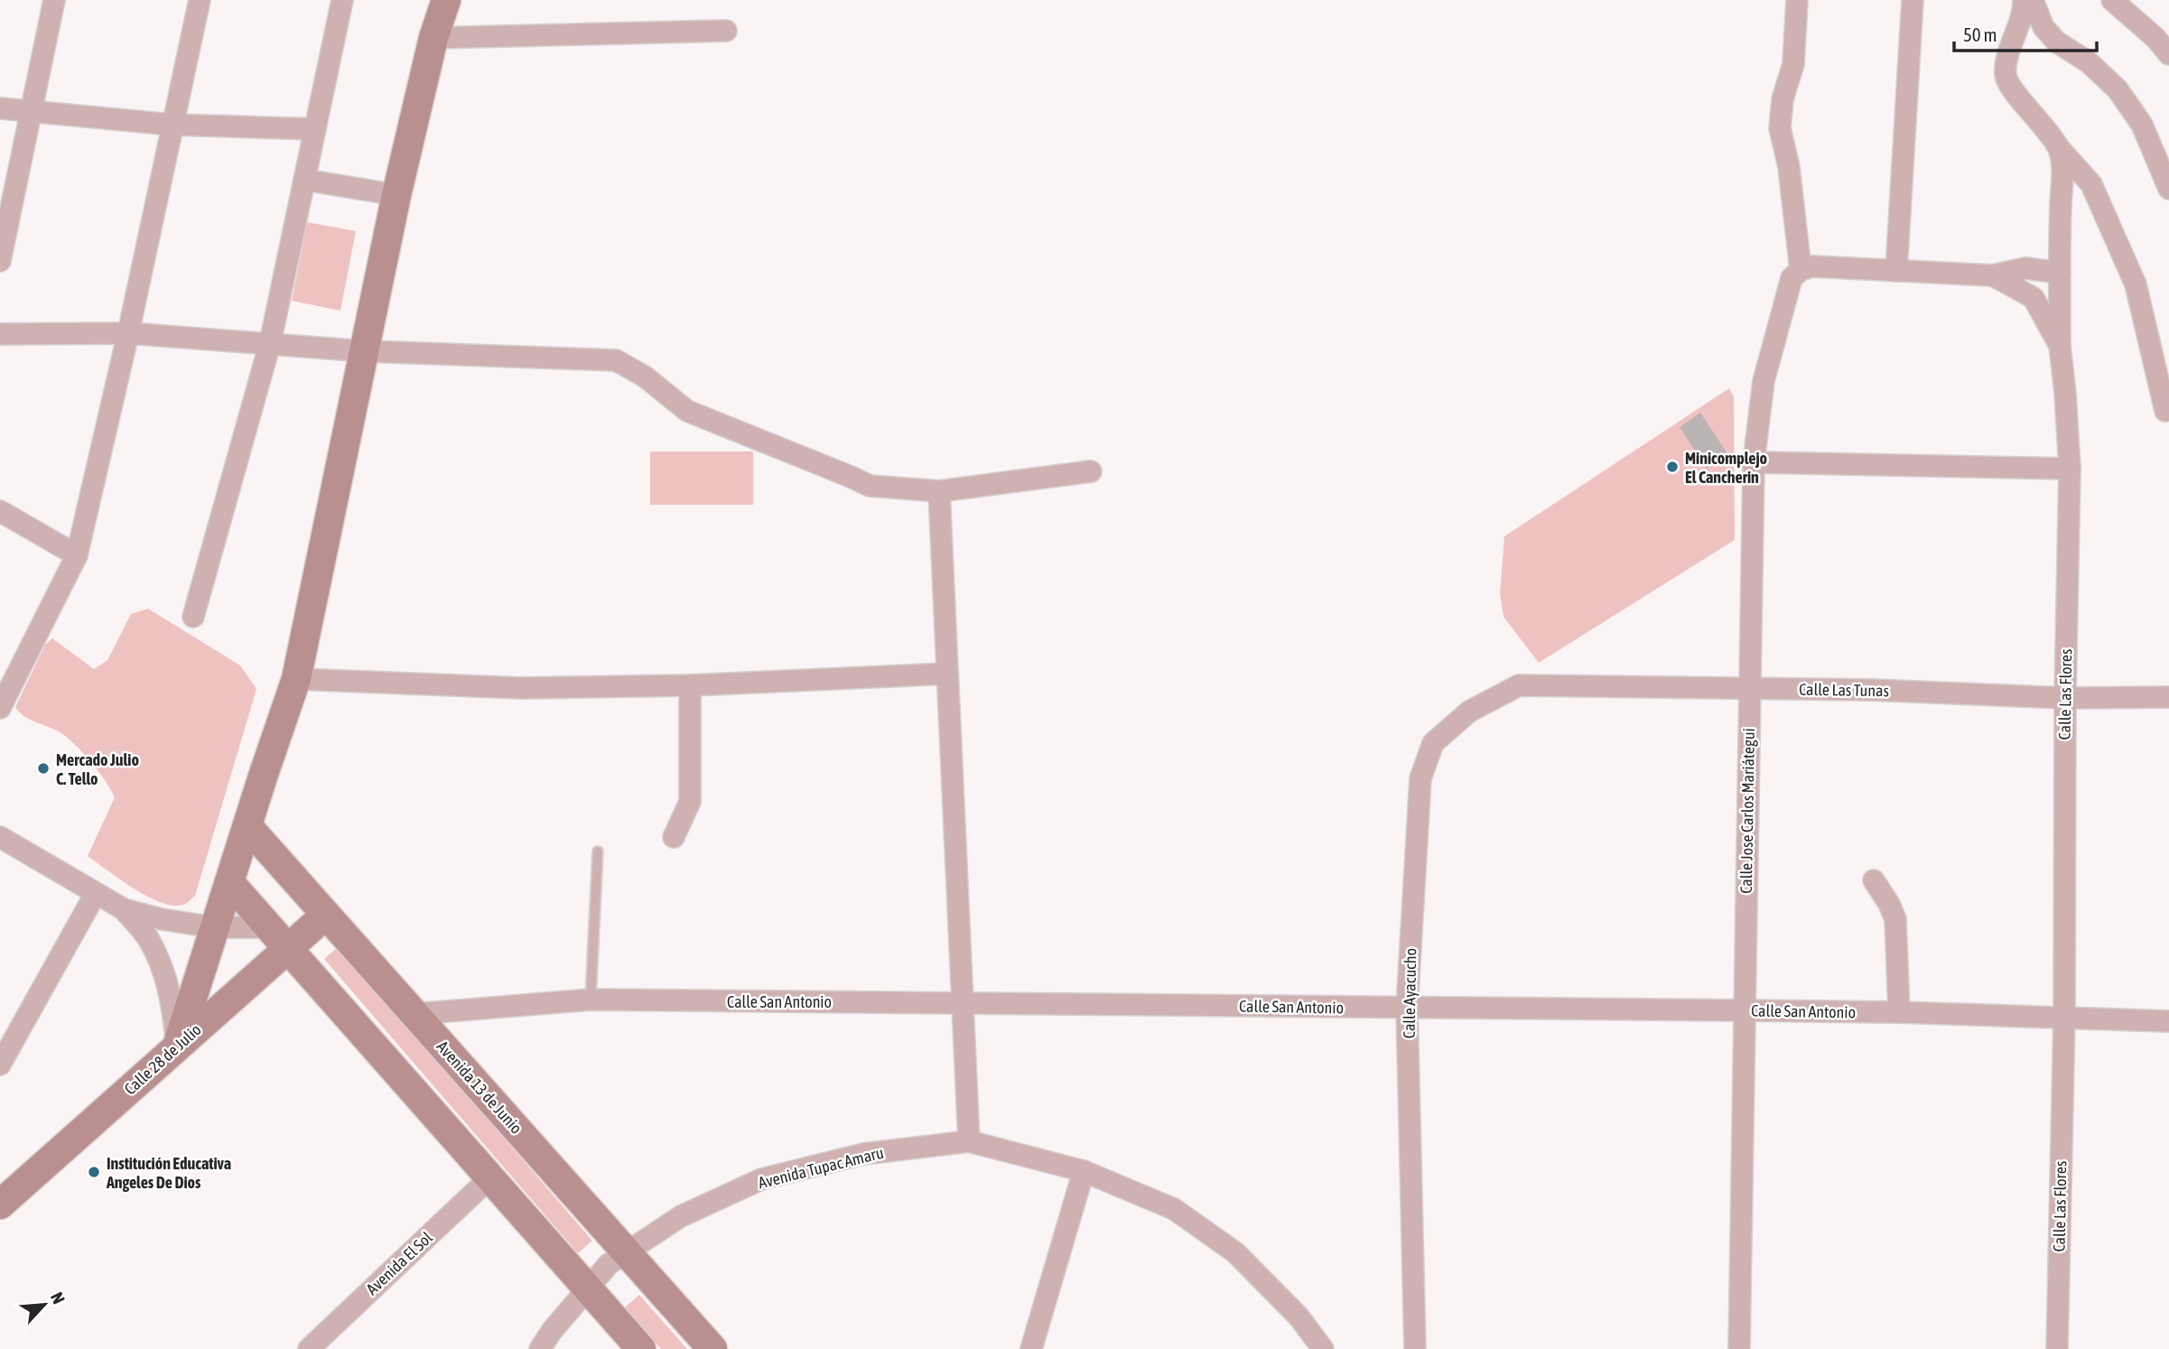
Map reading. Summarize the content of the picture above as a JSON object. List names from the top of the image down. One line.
{"streets":{"street":["Calle Las Tunas","Calle Las Flores","Calle Jose Carlos Mariátegui","Calle Ayacucho","Calle San Antonio","Calle 28 de Julio","Avenida 13 de Junio","Avenida Tupac Amaru","Avenida El Sol"]},"crossings":[["Calle Las Tunas","Calle Las Flores"],["Calle Las Tunas","Calle Jose Carlos Mariátegui"],["Calle Las Tunas","Calle Ayacucho"],["Calle Las Flores","Calle Jose Carlos Mariátegui"],["Calle Las Flores","Calle San Antonio"],["Calle Jose Carlos Mariátegui","Calle San Antonio"],["Calle Ayacucho","Calle San Antonio"],["Calle San Antonio","Avenida 13 de Junio"],["Calle 28 de Julio","Avenida 13 de Junio"],["Avenida 13 de Junio","Avenida Tupac Amaru"]],"places":["Minicomplejo El Cancherin","Mercado Julio C. Tello","Institución Educativa Angeles De Dios"],"scale_bar":"50 m","north":"top right"}
